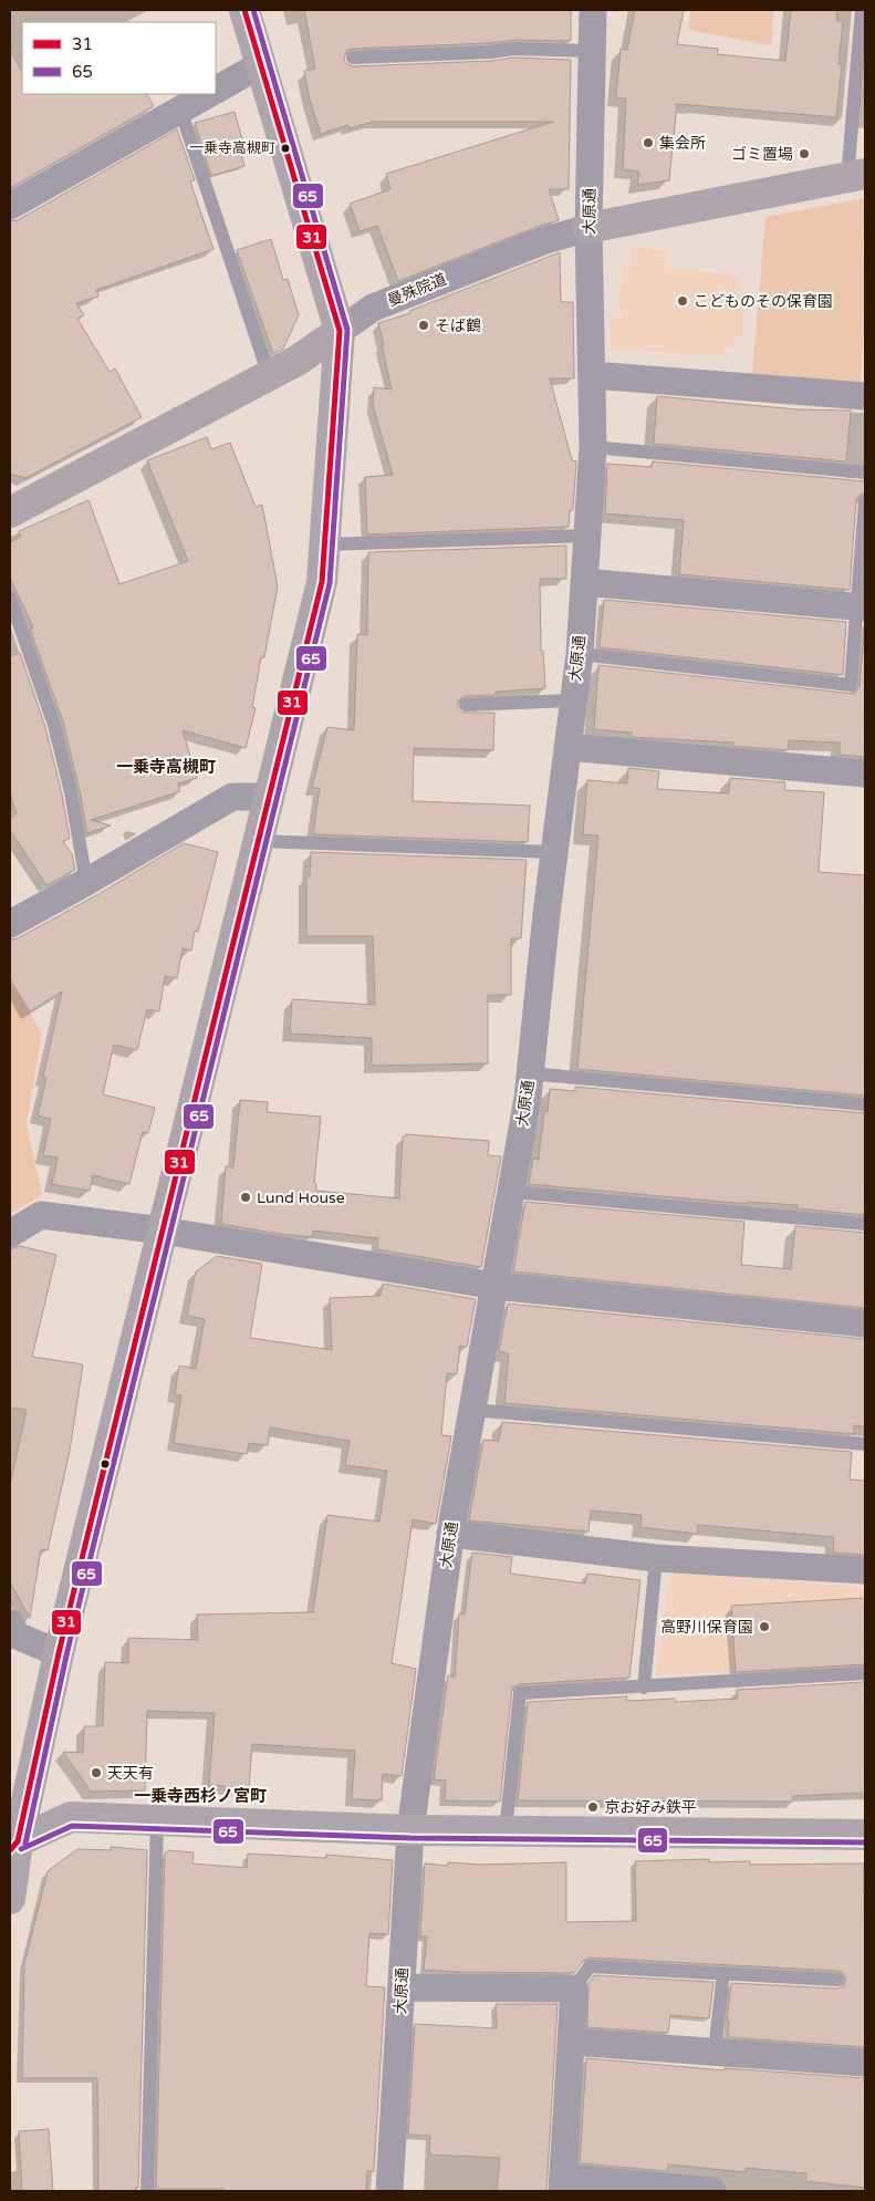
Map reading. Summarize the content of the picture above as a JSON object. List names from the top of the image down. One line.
{"streets":{"street":["大原通","曼殊院道"]},"crossings":[["大原通","曼殊院道"]],"districts":["一乗寺高槻町","一乗寺西杉ノ宮町"],"places":["集会所","一乗寺高槻町","ゴミ置場","こどものその保育園","そば鶴","Lund House","高野川保育園","天天有","京お好み鉄平"],"lines":["transit line 31","transit line 65"],"legend":["31","65"]}
